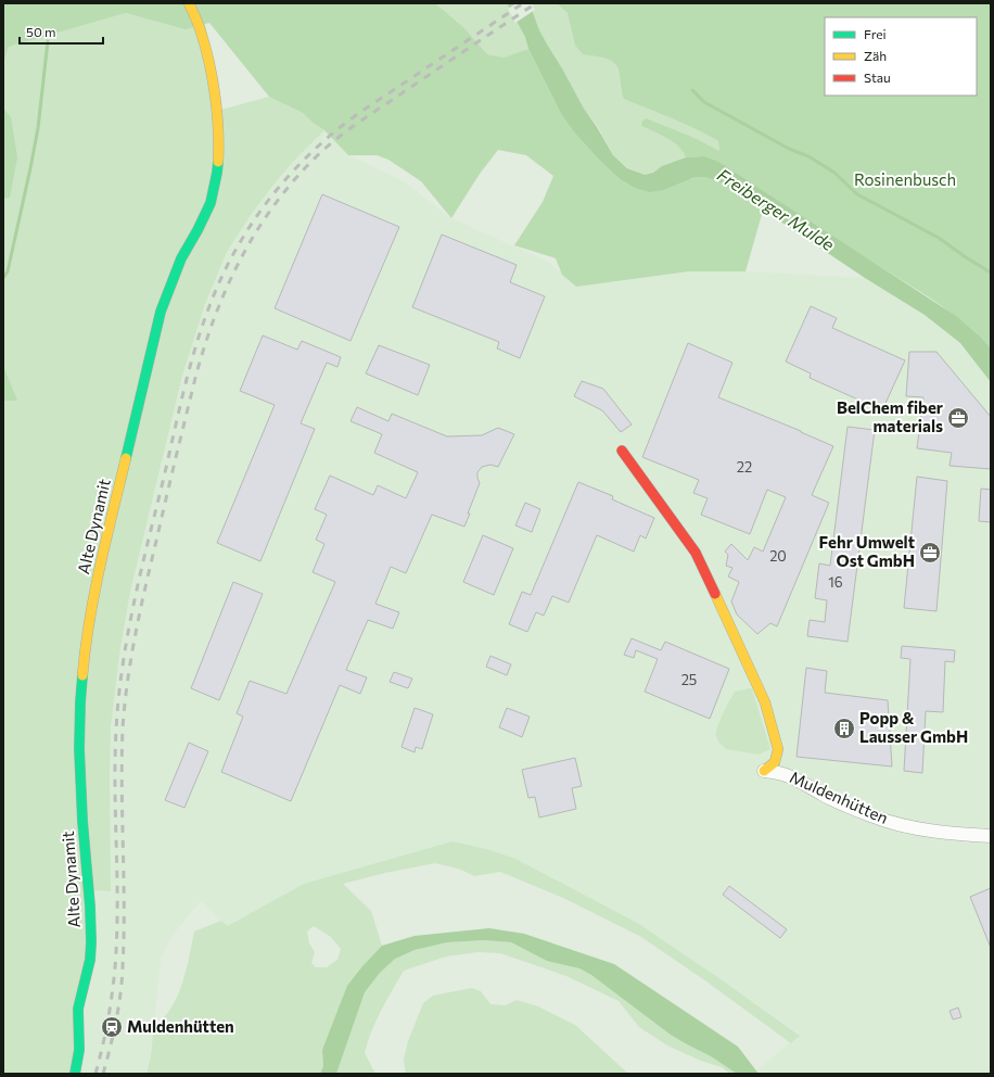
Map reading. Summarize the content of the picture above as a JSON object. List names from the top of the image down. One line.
{"streets":{"street":["Alte Dynamit","Muldenhütten"]},"water":["Freiberger Mulde"],"parks":["Rosinenbusch"],"places":{"office":["BelChem fiber materials","Fehr Umwelt Ost GmbH"],"building":["Popp & Lausser GmbH"],"station":["Muldenhütten"]},"house_numbers":["22","20","16","25"],"legend":["Frei","Zäh","Stau"],"scale_bar":"50 m"}
